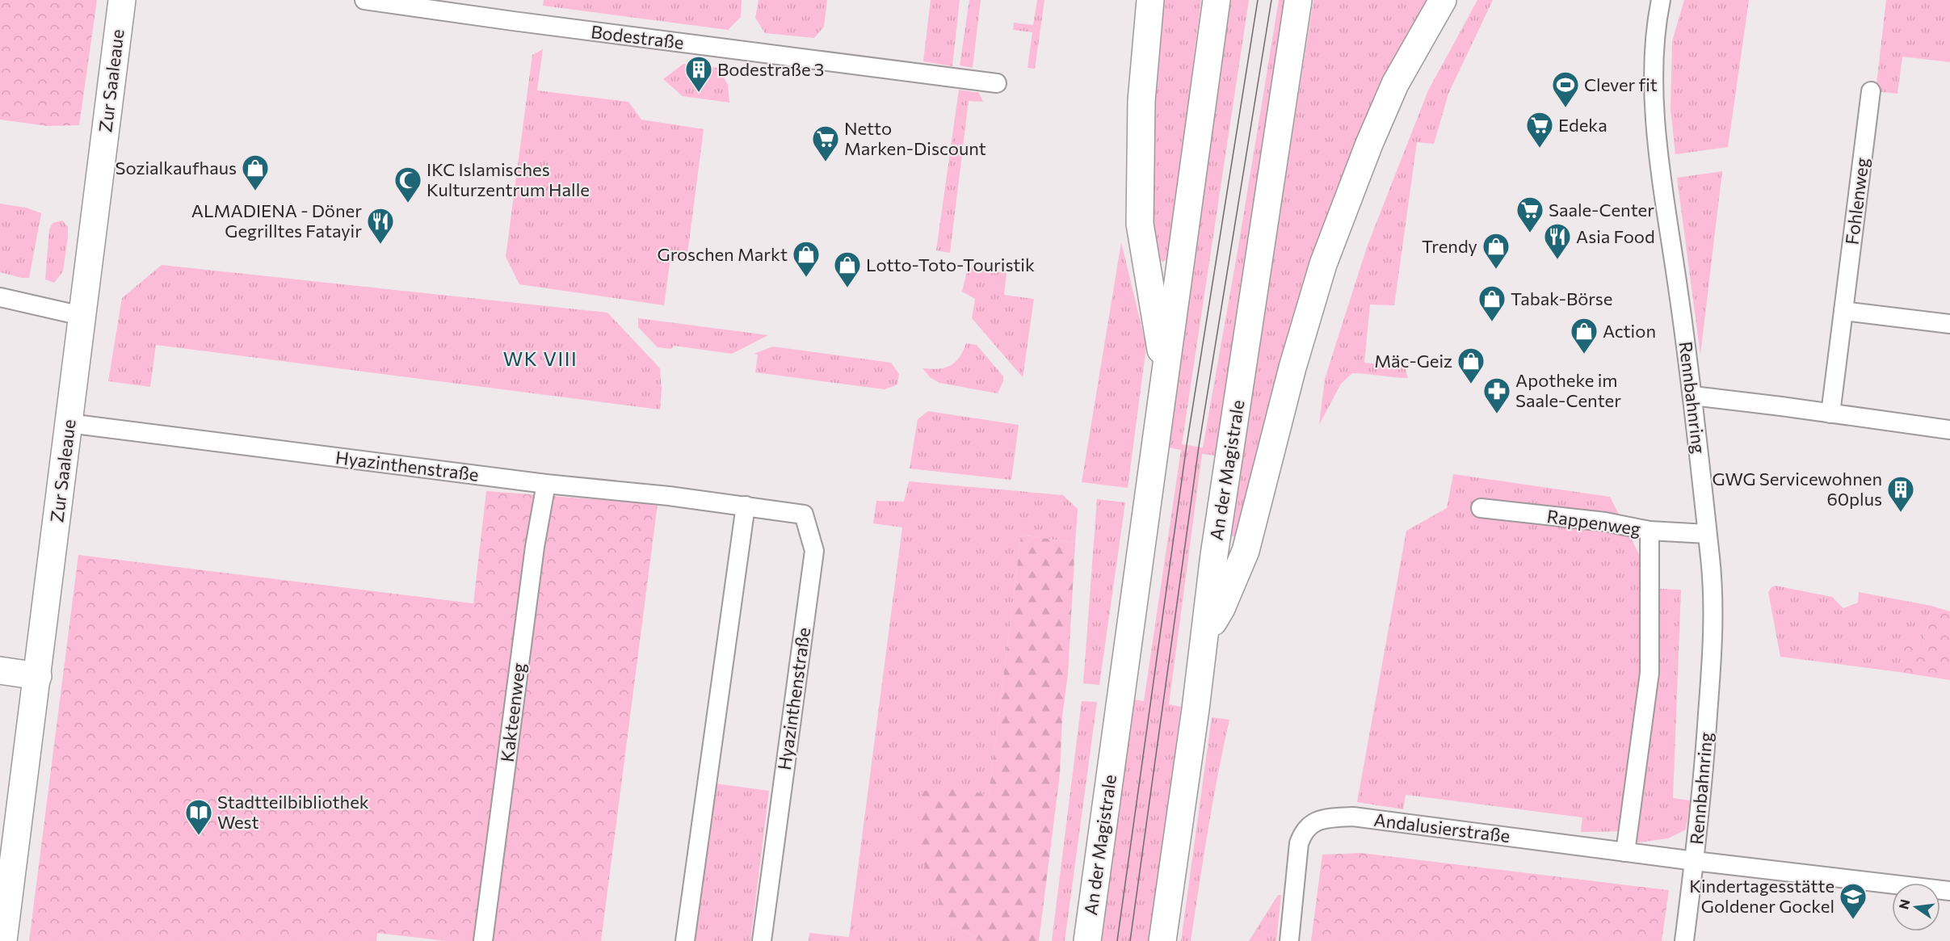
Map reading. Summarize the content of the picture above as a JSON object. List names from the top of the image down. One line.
{"streets":{"main road":["Zur Saaleaue","An der Magistrale"],"street":["Bodestraße","Fohlenweg","Rennbahnring","Hyazinthenstraße","Rappenweg","Kakteenweg","Andalusierstraße"]},"crossings":[["Zur Saaleaue","Hyazinthenstraße"],["Rennbahnring","Rappenweg"],["Rennbahnring","Andalusierstraße"],["Hyazinthenstraße","Kakteenweg"]],"districts":["WK VIII"],"places":{"building":["Bodestraße 3","GWG Servicewohnen 60plus"],"sports":["Clever fit"],"supermarket":["Edeka","Netto Marken-Discount","Saale-Center"],"shop":["Sozialkaufhaus","Trendy","Groschen Markt","Lotto-Toto-Touristik","Tabak-Börse","Action","Mäc-Geiz"],"mosque":["IKC Islamisches Kulturzentrum Halle"],"restaurant":["ALMADIENA - Döner Gegrilltes Fatayir","Asia Food"],"pharmacy":["Apotheke im Saale-Center"],"library":["Stadtteilbibliothek West"],"school or university":["Kindertagesstätte Goldener Gockel"]},"north":"left"}
